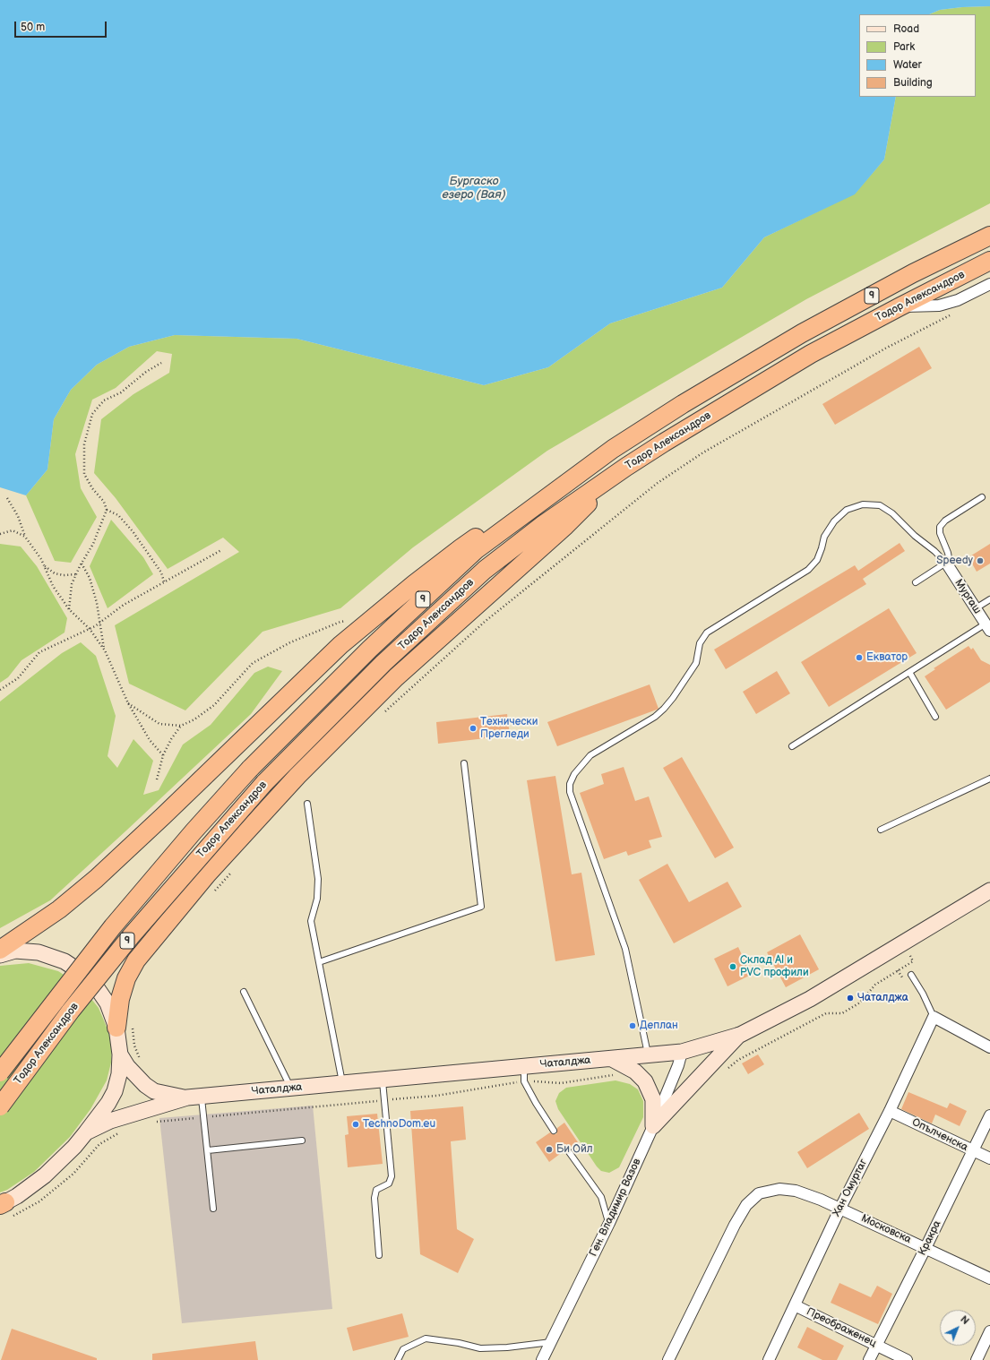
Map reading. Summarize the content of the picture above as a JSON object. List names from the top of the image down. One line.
{"streets":{"highway":["9","Тодор Александров"],"main road":["Чаталджа"],"street":["Мургаш","Опълченска","Хан Омуртаг","Ген. Владимир Вазов","Московска","Кракра","Преображенец"]},"crossings":[["Чаталджа","Ген. Владимир Вазов"],["Опълченска","Хан Омуртаг"],["Опълченска","Кракра"],["Хан Омуртаг","Московска"],["Хан Омуртаг","Преображенец"],["Московска","Кракра"],["Кракра","Преображенец"]],"water":["Бургаско езеро (Вая)"],"places":["Speedy","Екватор","Технически Прегледи","Склад Al и PVC профили","Чаталджа","Деплан","TechnoDom.eu","Би Ойл"],"legend":["Road","Park","Water","Building"],"scale_bar":"50 m","north":"top right"}
